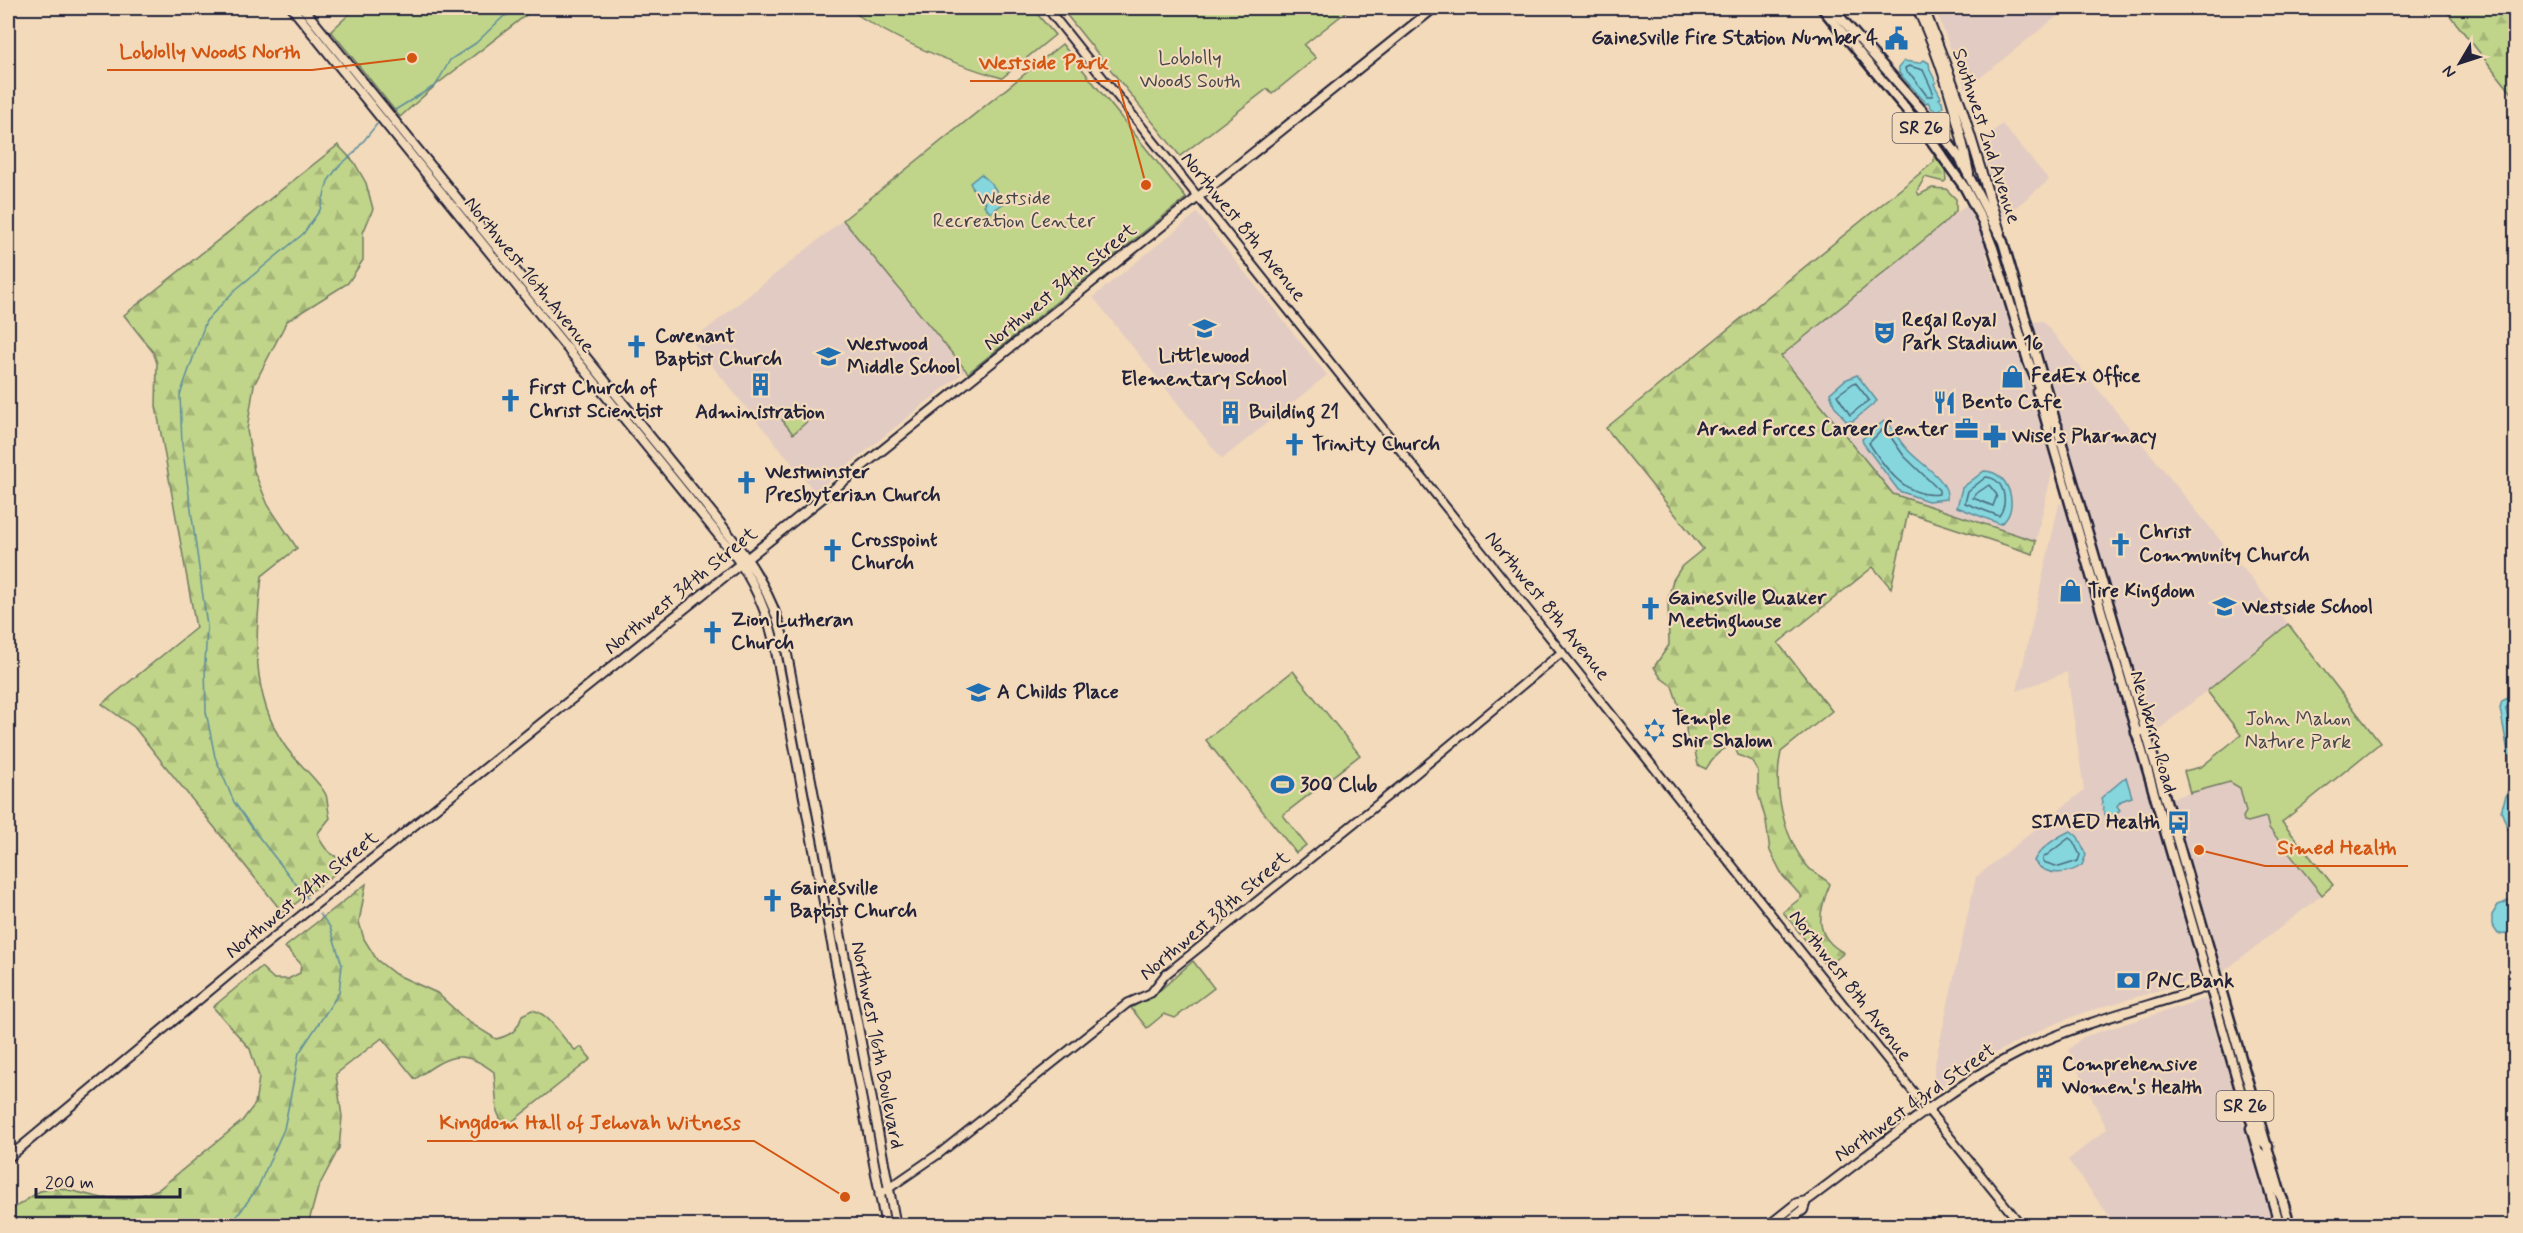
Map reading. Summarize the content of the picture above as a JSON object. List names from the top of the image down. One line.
{"streets":{"main road":["SR 26","Southwest 2nd Avenue","Northwest 16th Avenue","Northwest 34th Street","Newberry Road","Northwest 16th Boulevard","Northwest 43rd Street"],"street":["Northwest 8th Avenue","Northwest 38th Street"]},"crossings":[["SR 26","Southwest 2nd Avenue"],["SR 26","Newberry Road"],["Southwest 2nd Avenue","Newberry Road"],["Northwest 8th Avenue","Northwest 34th Street"],["Northwest 8th Avenue","Northwest 38th Street"],["Northwest 8th Avenue","Northwest 43rd Street"],["Northwest 16th Avenue","Northwest 34th Street"],["Northwest 16th Avenue","Northwest 16th Boulevard"],["Northwest 34th Street","Northwest 16th Boulevard"],["Newberry Road","Northwest 43rd Street"],["Northwest 38th Street","Northwest 16th Boulevard"]],"parks":["Loblolly Woods South","Westside Recreation Center","John Mahon Nature Park"],"places":{"public building":["Gainesville Fire Station Number 4"],"other":["Loblolly Woods North","Westside Park","Simed Health","Kingdom Hall of Jehovah Witness"],"school or university":["Littlewood Elementary School","Westwood Middle School","Westside School","A Childs Place"],"theatre":["Regal Royal Park Stadium 16"],"church":["Covenant Baptist Church","First Church of Christ Scientist","Trinity Church","Westminster Presbyterian Church","Christ Community Church","Crosspoint Church","Gainesville Quaker Meetinghouse","Zion Lutheran Church","Gainesville Baptist Church"],"shop":["FedEx Office","Tire Kingdom"],"building":["Administration","Building 21","Comprehensive Women's Health"],"restaurant":["Bento Cafe"],"office":["Armed Forces Career Center"],"pharmacy":["Wise's Pharmacy"],"synagogue":["Temple Shir Shalom"],"sports":["300 Club"],"bus stop":["SIMED Health"],"bank":["PNC Bank"]},"scale_bar":"200 m","north":"bottom left"}
